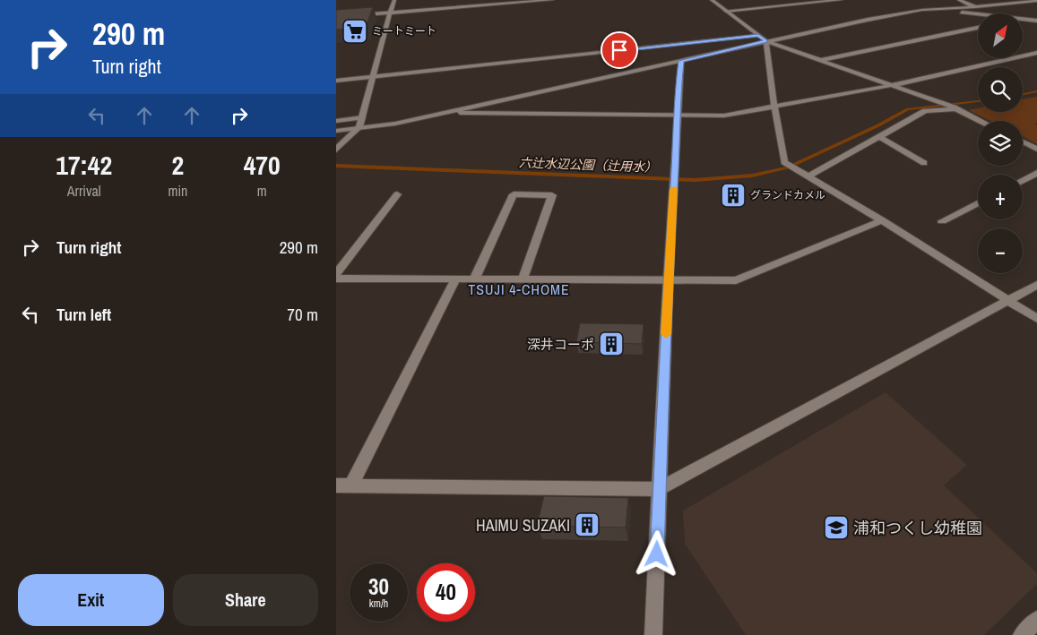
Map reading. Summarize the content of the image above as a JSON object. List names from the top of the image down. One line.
{"districts":["TSUJI 4-CHOME"],"water":["六辻水辺公園（辻用水）"],"places":{"supermarket":["ミートミート"],"building":["グランドカメル","深井コーポ","HAIMU SUZAKI"],"school or university":["浦和つくし幼稚園"]},"north":"top right","page":{"turn":["290 m","Turn right"],"map_buttons":["+","−"],"eta":["17:42","Arrival","2","min","470","m"],"list":[{"name":"Turn right","value":"290 m"},{"name":"Turn left","value":"70 m"}],"speed":"30 km/h","limit":"40","buttons":["Exit","Share"]}}
